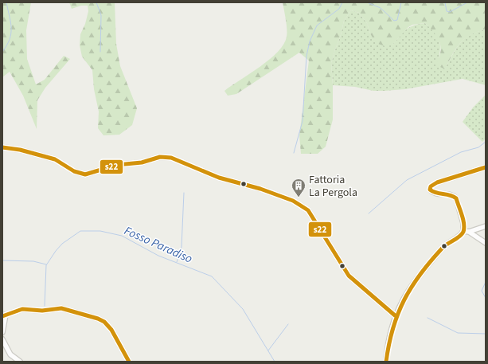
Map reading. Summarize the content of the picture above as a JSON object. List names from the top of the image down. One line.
{"water":["Fosso Paradiso"],"places":{"building":["Fattoria La Pergola"]},"lines":["transit line s22"]}
